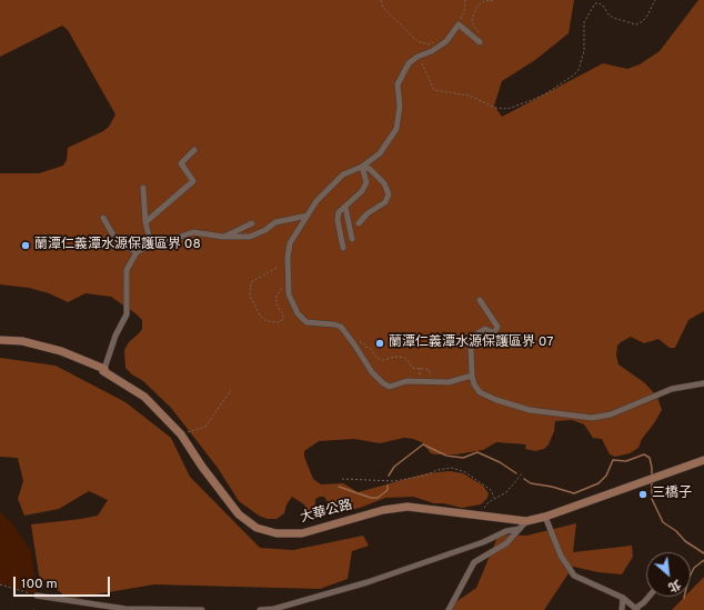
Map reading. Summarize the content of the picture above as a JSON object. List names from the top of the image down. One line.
{"streets":{"main road":["大華公路"]},"places":["蘭潭仁義潭水源保護區界 08","蘭潭仁義潭水源保護區界 07","三橋子"],"scale_bar":"100 m","north":"bottom right"}
